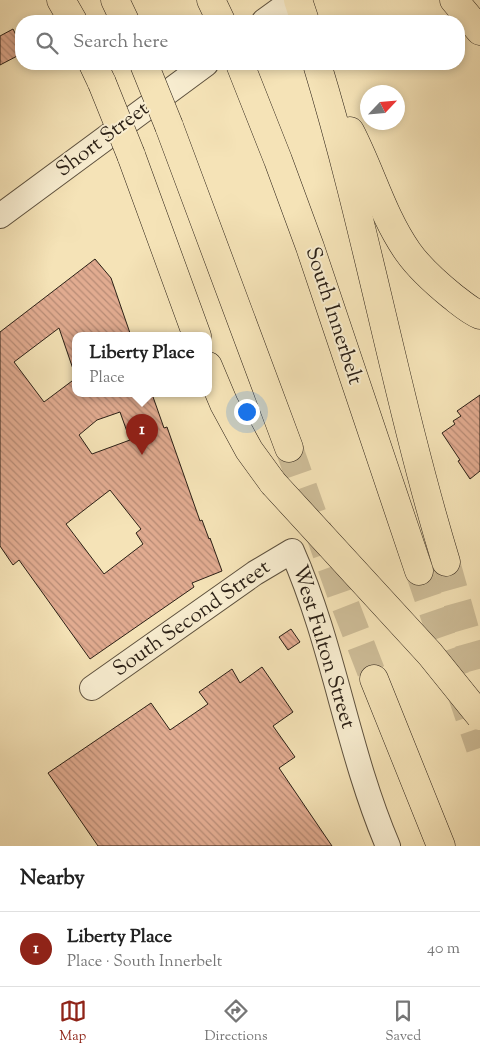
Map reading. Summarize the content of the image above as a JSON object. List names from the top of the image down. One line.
{"streets":{"highway":["South Innerbelt"],"street":["Short Street","South Second Street","West Fulton Street"]},"crossings":[["South Second Street","West Fulton Street"]],"north":"top right","page":{"search":"Search here","popup":["Liberty Place","Place"],"pins":"1","heading":"Nearby","list":[{"mark":"1","name":"Liberty Place","note":"Place · South Innerbelt","value":"40 m"}],"nav":["Map","Directions","Saved"]}}
